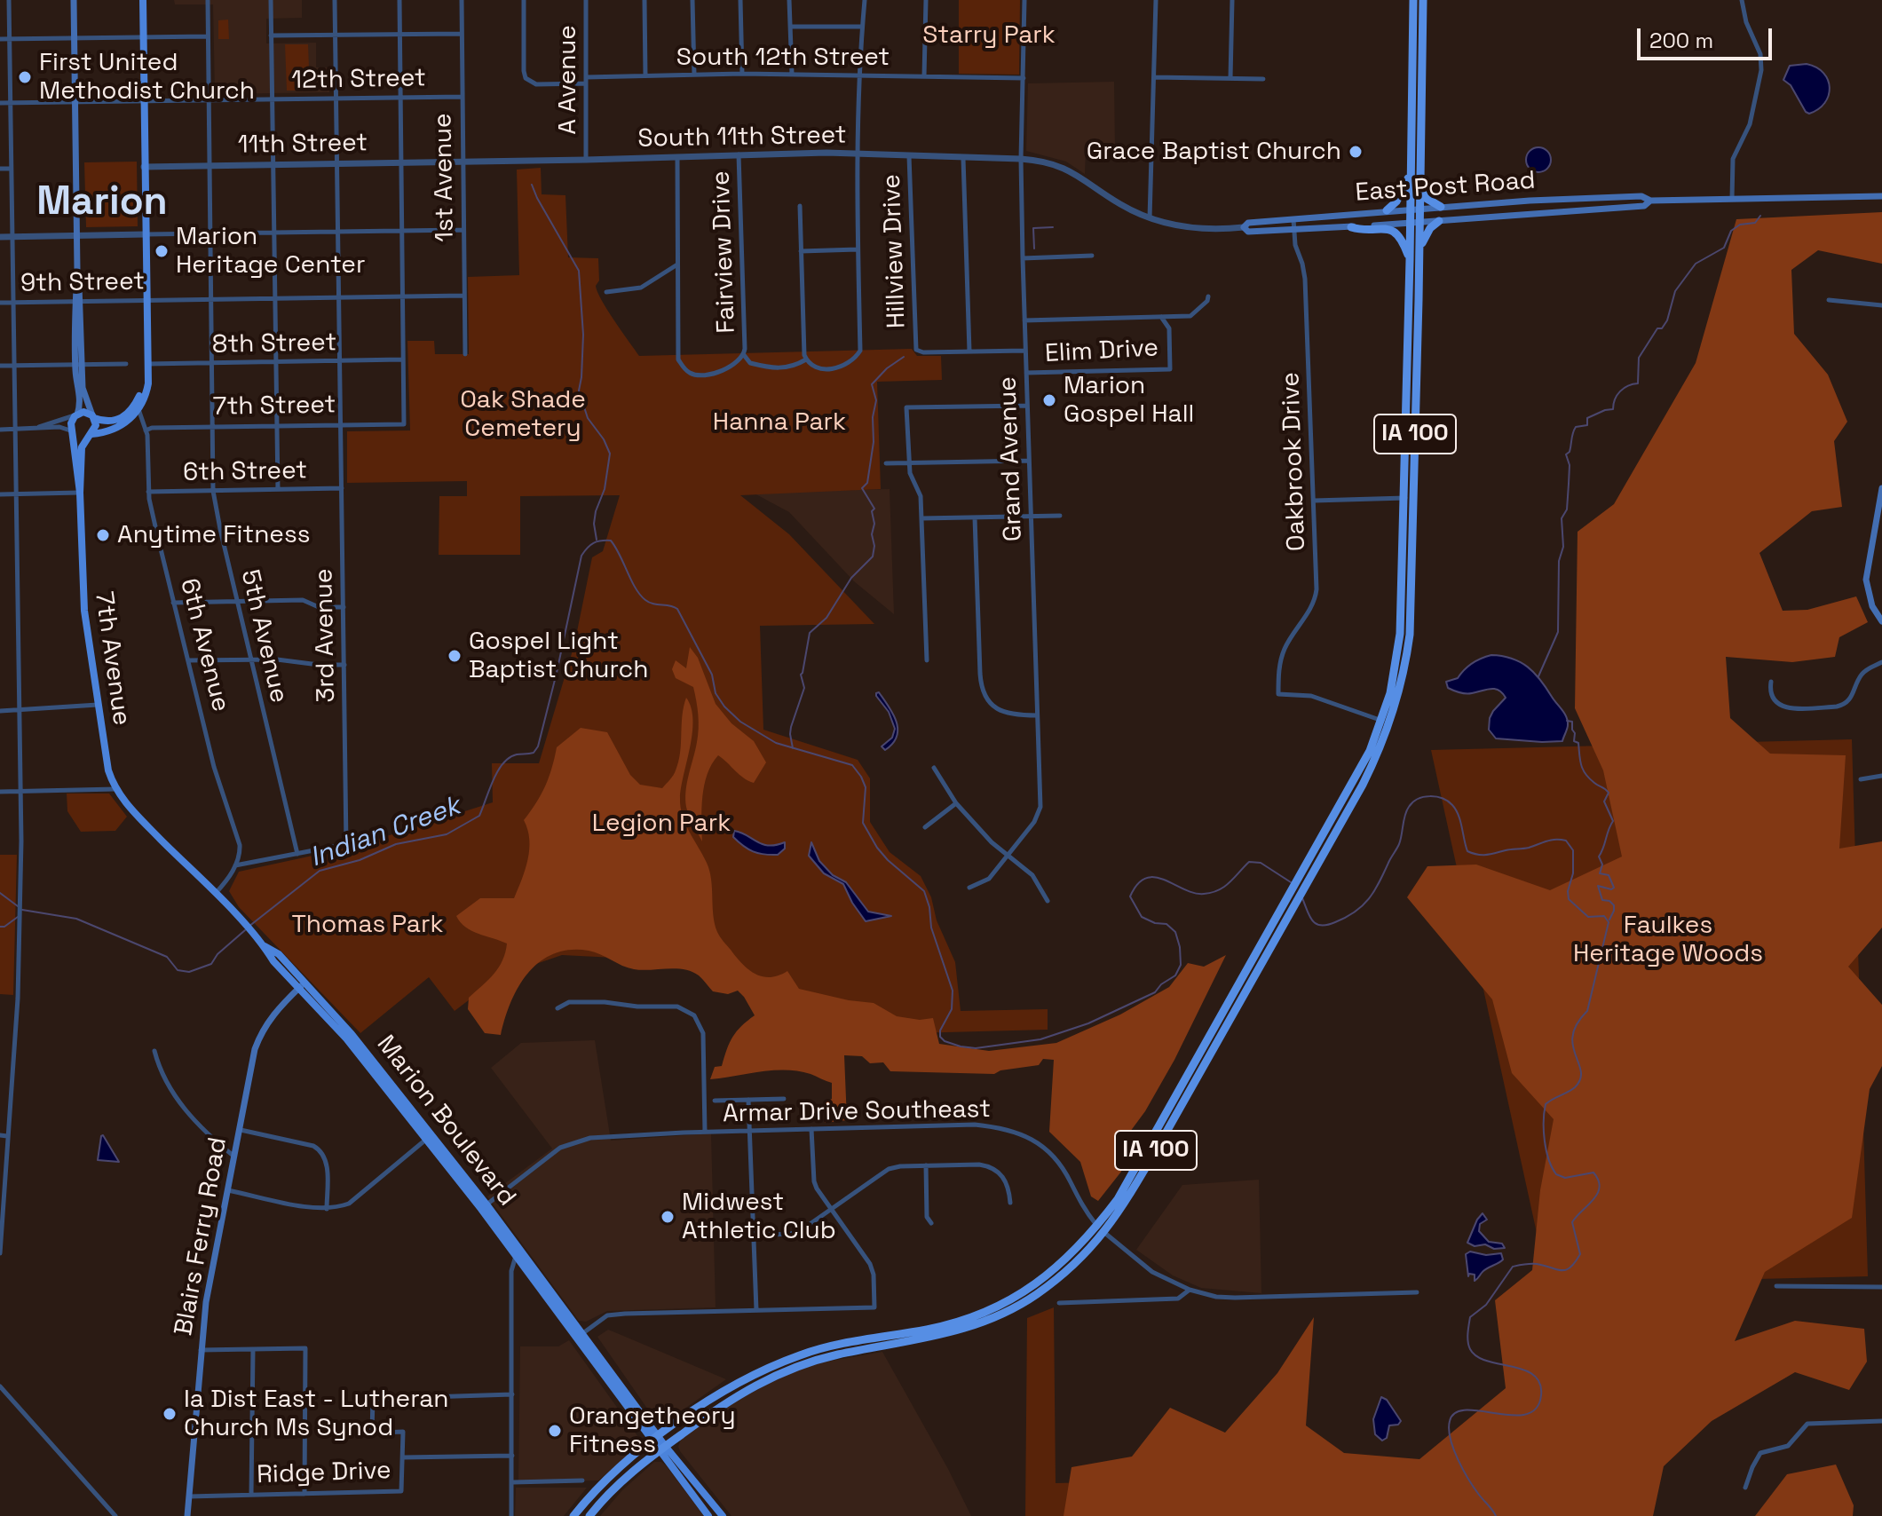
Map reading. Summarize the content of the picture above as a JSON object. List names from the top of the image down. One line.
{"streets":{"highway":["IA 100"],"main road":["East Post Road","7th Avenue","Marion Boulevard","Blairs Ferry Road"],"street":["South 12th Street","12th Street","A Avenue","South 11th Street","11th Street","1st Avenue","Hillview Drive","Fairview Drive","9th Street","8th Street","Elim Drive","7th Street","Grand Avenue","Oakbrook Drive","6th Street","3rd Avenue","5th Avenue","6th Avenue","Armar Drive Southeast","Ridge Drive"]},"crossings":[["South 12th Street","A Avenue"],["South 12th Street","Grand Avenue"],["12th Street","1st Avenue"],["12th Street","3rd Avenue"],["12th Street","5th Avenue"],["A Avenue","South 11th Street"],["South 11th Street","11th Street"],["South 11th Street","1st Avenue"],["South 11th Street","East Post Road"],["South 11th Street","Hillview Drive"],["South 11th Street","Fairview Drive"],["South 11th Street","Grand Avenue"],["11th Street","1st Avenue"],["11th Street","3rd Avenue"],["11th Street","5th Avenue"],["1st Avenue","9th Street"],["East Post Road","IA 100"],["East Post Road","Grand Avenue"],["East Post Road","Oakbrook Drive"],["9th Street","3rd Avenue"],["9th Street","5th Avenue"],["8th Street","7th Street"],["8th Street","3rd Avenue"],["8th Street","5th Avenue"],["Elim Drive","Grand Avenue"],["7th Street","3rd Avenue"],["7th Street","5th Avenue"],["7th Street","6th Avenue"],["IA 100","Oakbrook Drive"],["IA 100","Armar Drive Southeast"],["6th Street","3rd Avenue"],["6th Street","5th Avenue"],["6th Street","6th Avenue"],["3rd Avenue","5th Avenue"],["7th Avenue","Marion Boulevard"],["Armar Drive Southeast","Marion Boulevard"],["Marion Boulevard","Blairs Ferry Road"],["Blairs Ferry Road","Ridge Drive"]],"districts":["Marion"],"water":["Indian Creek"],"parks":["Starry Park","Oak Shade Cemetery","Hanna Park","Legion Park","Thomas Park","Faulkes Heritage Woods"],"places":["First United Methodist Church","Grace Baptist Church","Marion Heritage Center","Marion Gospel Hall","Anytime Fitness","Gospel Light Baptist Church","Midwest Athletic Club","Ia Dist East - Lutheran Church Ms Synod","Orangetheory Fitness"],"scale_bar":"200 m"}
